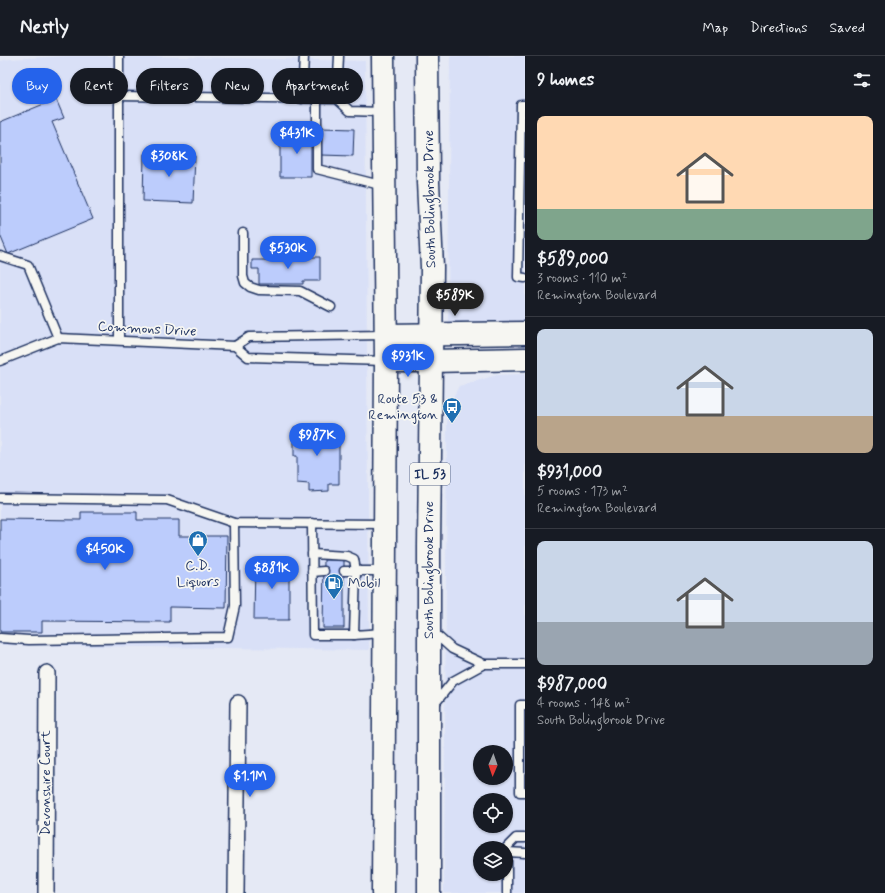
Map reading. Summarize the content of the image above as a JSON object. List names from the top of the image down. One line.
{"streets":{"main road":["South Bolingbrook Drive","IL 53"],"street":["Devonshire Court"],"lane":["Commons Drive"]},"places":{"bus stop":["Route 53 & Remington"],"shop":["C.D. Liquors"],"fuel station":["Mobil"]},"north":"bottom","page":{"header":"Nestly","nav":["Map","Directions","Saved"],"heading":"9 homes","chip":["Buy","Rent","Filters","New","Apartment"],"list":[{"name":"$589,000","note":"3 rooms · 110 m² · Remington Boulevard"},{"name":"$931,000","note":"5 rooms · 173 m² · Remington Boulevard"},{"name":"$987,000","note":"4 rooms · 148 m² · South Bolingbrook Drive"}],"price":["$431K","$308K","$530K","$589K","$931K","$987K","$450K","$881K","$1.1M"]}}
